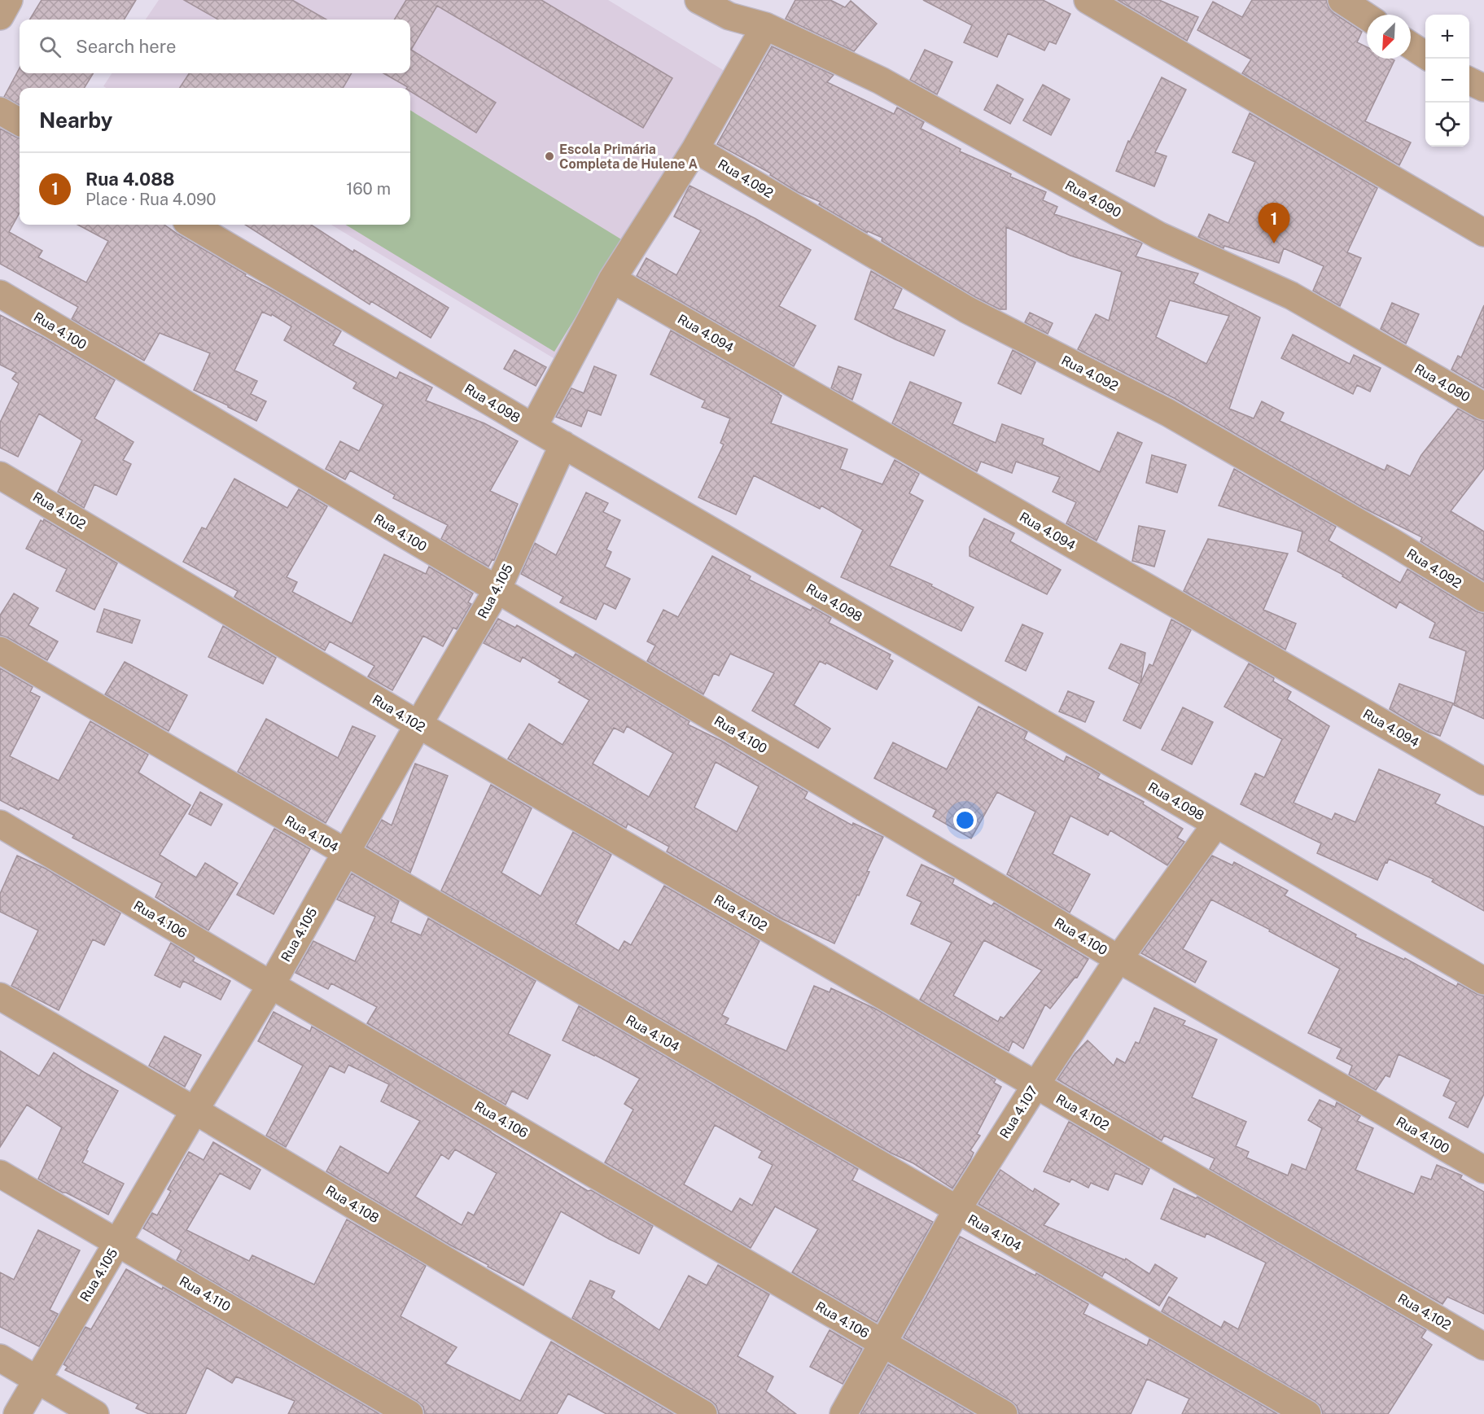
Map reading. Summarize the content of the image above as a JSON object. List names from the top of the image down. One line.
{"streets":{"street":["Rua 4.092","Rua 4.090","Rua 4.100","Rua 4.094","Rua 4.098","Rua 4.102","Rua 4.105","Rua 4.104","Rua 4.106","Rua 4.107","Rua 4.108","Rua 4.110"]},"crossings":[["Rua 4.100","Rua 4.105"],["Rua 4.100","Rua 4.107"],["Rua 4.098","Rua 4.105"],["Rua 4.098","Rua 4.107"],["Rua 4.102","Rua 4.105"],["Rua 4.102","Rua 4.107"],["Rua 4.105","Rua 4.104"],["Rua 4.105","Rua 4.106"],["Rua 4.105","Rua 4.108"],["Rua 4.105","Rua 4.110"],["Rua 4.104","Rua 4.107"],["Rua 4.106","Rua 4.107"]],"places":["Escola Primária Completa de Hulene A"],"north":"bottom left","page":{"map_buttons":["+","−"],"search":"Search here","heading":"Nearby","list":[{"mark":"1","name":"Rua 4.088","note":"Place · Rua 4.090","value":"160 m"}],"pins":"1"}}
